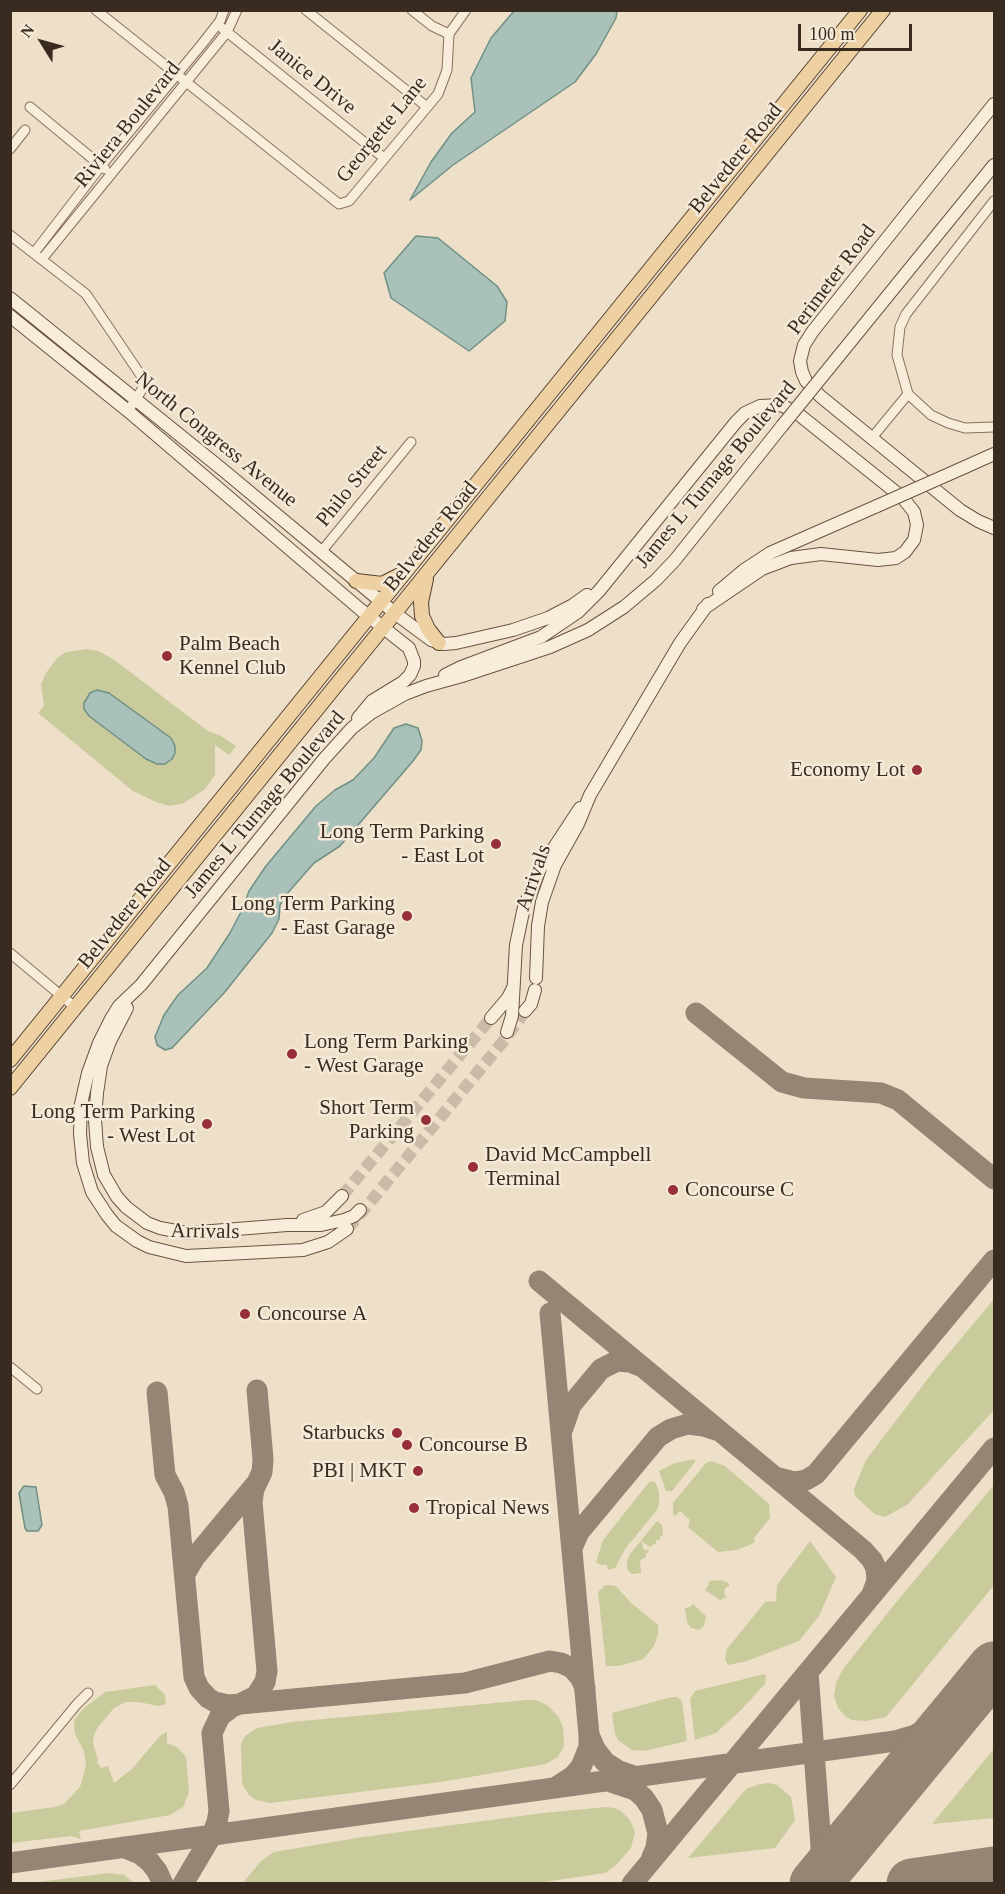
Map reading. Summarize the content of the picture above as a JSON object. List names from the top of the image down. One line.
{"streets":{"main road":["Belvedere Road"],"street":["Janice Drive","Riviera Boulevard","Georgette Lane","Perimeter Road","North Congress Avenue","James L Turnage Boulevard","Philo Street","Arrivals"]},"crossings":[["Janice Drive","Riviera Boulevard"],["Janice Drive","Georgette Lane"],["Riviera Boulevard","Georgette Lane"],["Belvedere Road","North Congress Avenue"],["North Congress Avenue","James L Turnage Boulevard"],["North Congress Avenue","Philo Street"],["James L Turnage Boulevard","Arrivals"]],"places":["Palm Beach Kennel Club","Economy Lot","Long Term Parking - East Lot","Long Term Parking - East Garage","Long Term Parking - West Garage","Short Term Parking","Long Term Parking - West Lot","David McCampbell Terminal","Concourse C","Concourse A","Starbucks","Concourse B","PBI | MKT","Tropical News"],"scale_bar":"100 m","north":"top left"}
